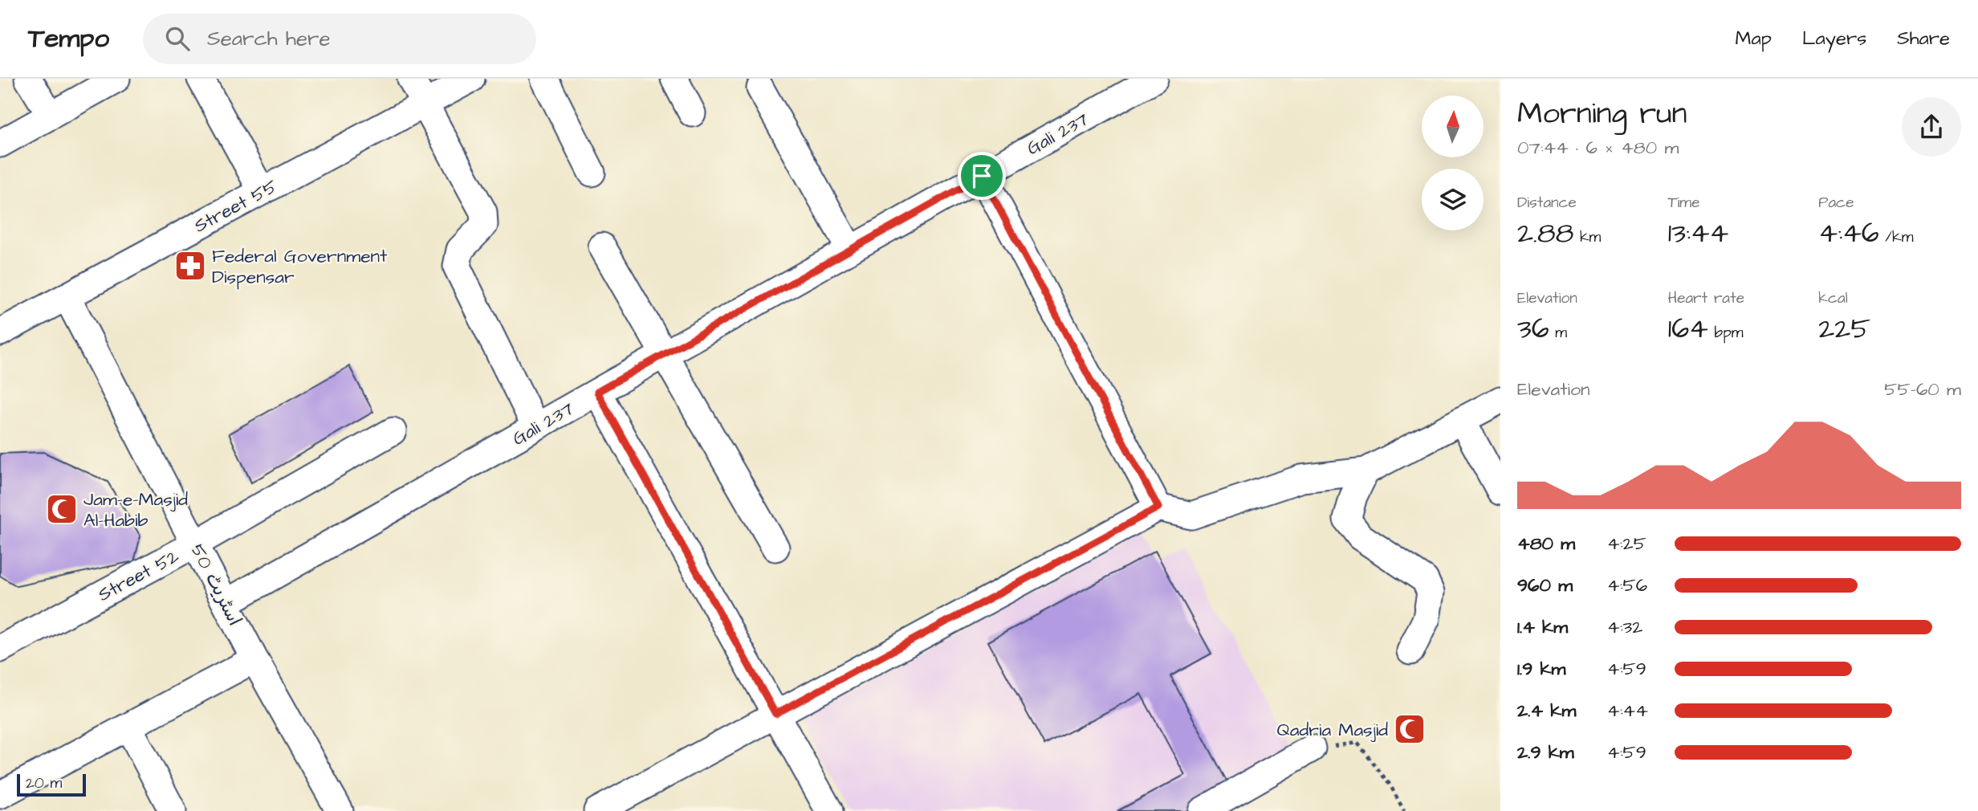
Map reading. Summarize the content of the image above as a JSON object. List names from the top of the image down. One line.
{"streets":{"street":["Gali 237","Street 55","Street 52","اسٹریٹ 50"]},"crossings":[["Gali 237","اسٹریٹ 50"],["Street 55","اسٹریٹ 50"],["Street 52","اسٹریٹ 50"]],"places":{"pharmacy":["Federal Government Dispensar"],"mosque":["Jam-e-Masjid Al-Habib","Qadria Masjid"]},"scale_bar":"20 m","north":"top","page":{"header":"Tempo","search":"Search here","nav":["Map","Layers","Share"],"heading":["Morning run","07:44 · 6 × 480 m"],"stats":[["Distance","2.88 km"],["Time","13:44"],["Pace","4:46 /km"],["Elevation","36 m"],["Heart rate","164 bpm"],["kcal","225"]],"chart":["Elevation","55–60 m"],"list":[{"name":"480 m","note":"4:25"},{"name":"960 m","note":"4:56"},{"name":"1.4 km","note":"4:32"},{"name":"1.9 km","note":"4:59"},{"name":"2.4 km","note":"4:44"},{"name":"2.9 km","note":"4:59"}],"scale":"20 m"}}
